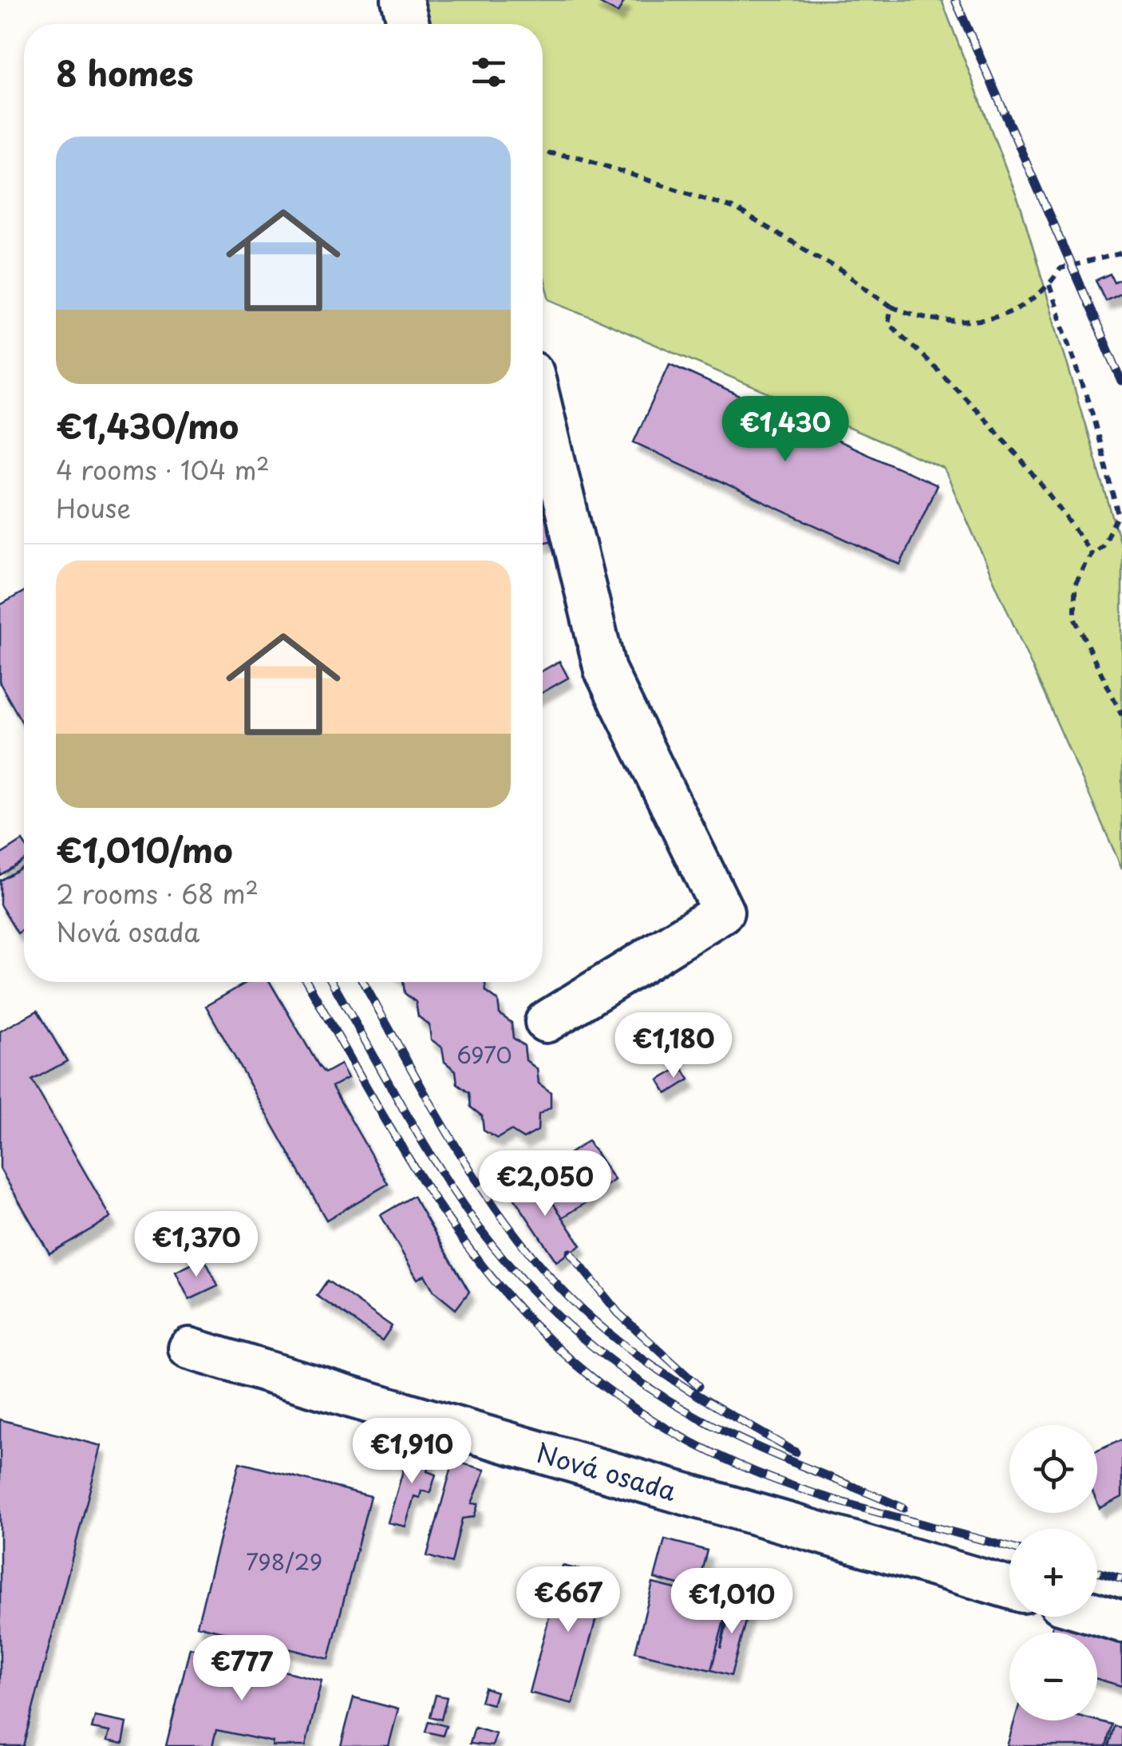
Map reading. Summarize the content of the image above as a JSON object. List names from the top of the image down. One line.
{"streets":{"street":["Nová osada"]},"house_numbers":["6970","798/29"],"page":{"heading":"8 homes","list":[{"name":"€1,430/mo","note":"4 rooms · 104 m² · House"},{"name":"€1,010/mo","note":"2 rooms · 68 m² · Nová osada"}],"price":["€1,430","€1,180","€2,050","€1,370","€1,910","€667","€1,010","€777"],"map_buttons":["+","−"]}}
